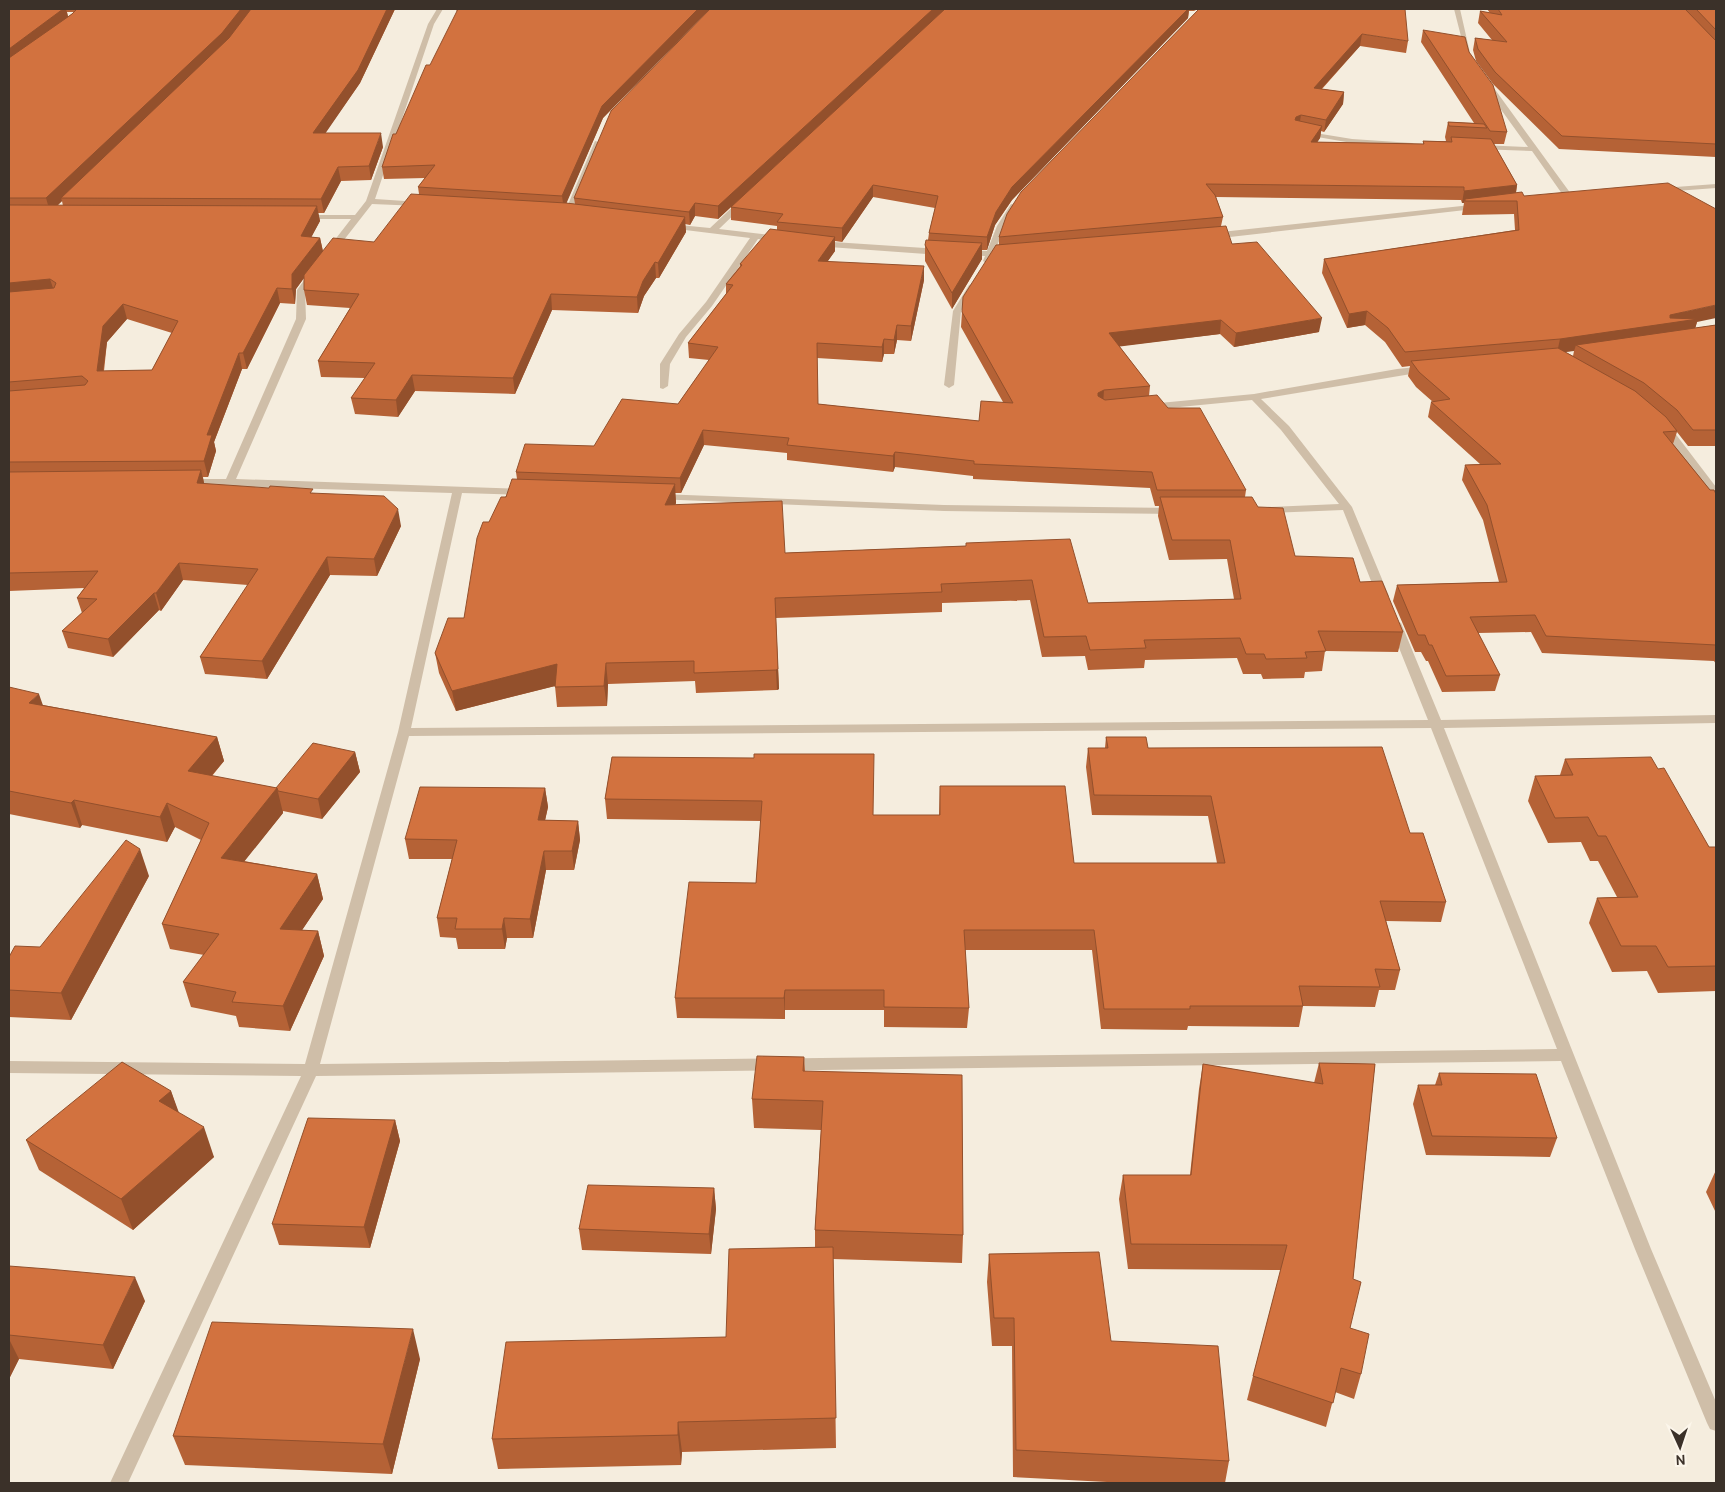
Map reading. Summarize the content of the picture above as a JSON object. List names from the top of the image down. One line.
{"north":"bottom"}
